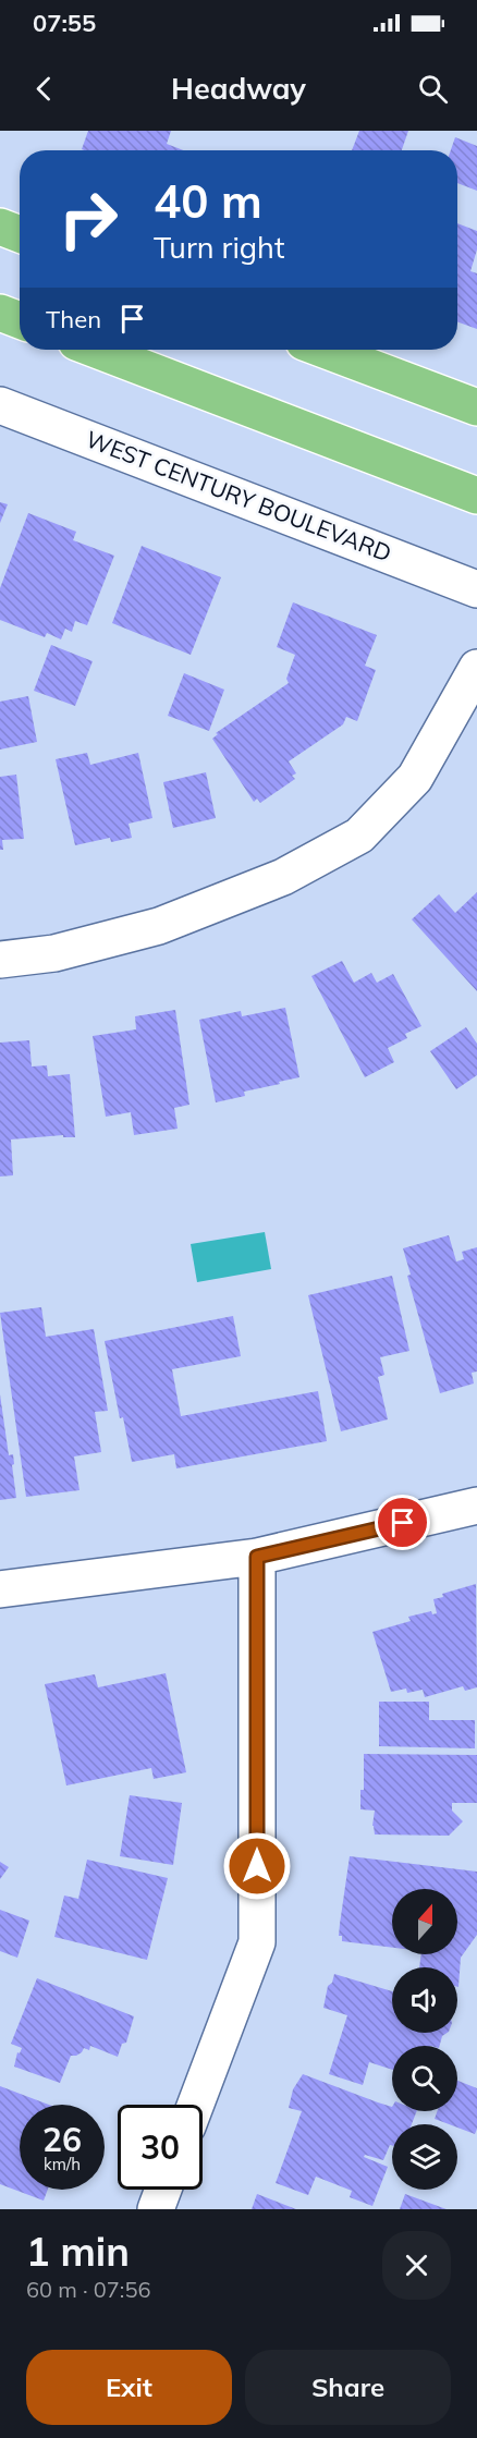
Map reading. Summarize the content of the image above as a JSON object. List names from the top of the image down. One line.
{"streets":{"street":["WEST CENTURY BOULEVARD"]},"north":"top","page":{"status":"07:55","header":"Headway","turn":["40 m","Turn right"],"then":"Then","speed":"26 km/h","limit":"30","heading":["1 min","60 m · 07:56"],"buttons":["Exit","Share"]}}
